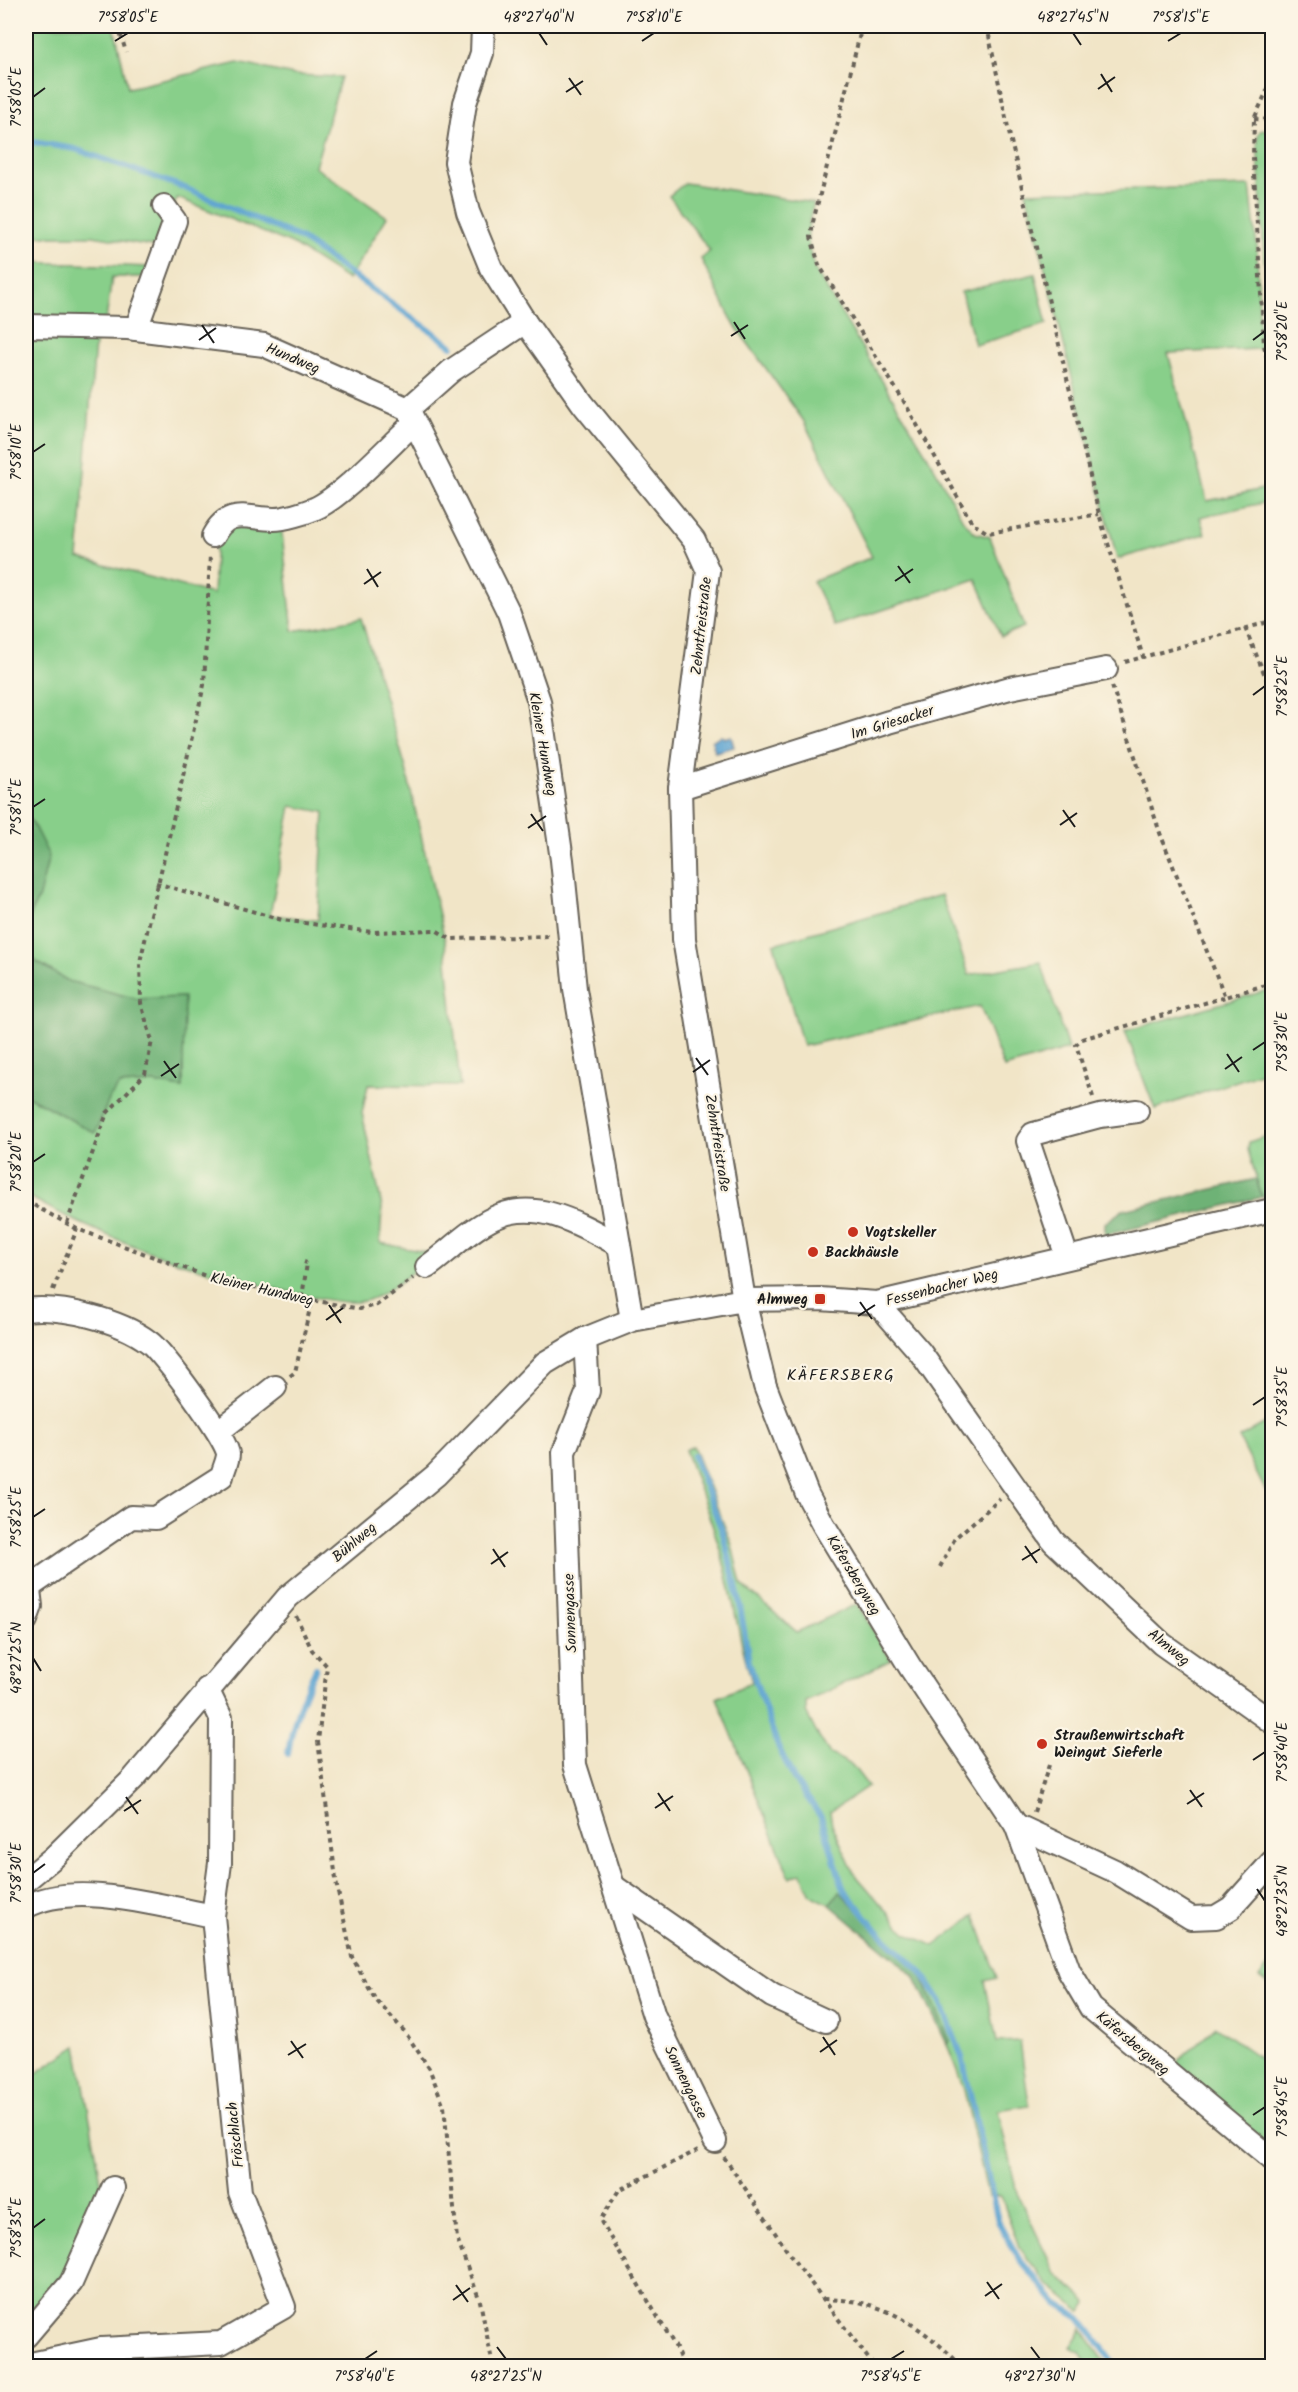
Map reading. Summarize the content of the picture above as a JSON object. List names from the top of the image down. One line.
{"streets":{"street":["Hundweg","Zehntfreistraße","Im Griesacker","Kleiner Hundweg","Fessenbacher Weg","Bühlweg","Käfersbergweg","Sonnengasse","Almweg","Fröschlach"]},"crossings":[["Hundweg","Kleiner Hundweg"],["Zehntfreistraße","Im Griesacker"],["Zehntfreistraße","Fessenbacher Weg"],["Zehntfreistraße","Bühlweg"],["Zehntfreistraße","Käfersbergweg"],["Kleiner Hundweg","Bühlweg"],["Fessenbacher Weg","Bühlweg"],["Fessenbacher Weg","Käfersbergweg"],["Fessenbacher Weg","Almweg"],["Bühlweg","Käfersbergweg"],["Bühlweg","Sonnengasse"],["Bühlweg","Fröschlach"]],"districts":["KÄFERSBERG"],"places":{"other":["Vogtskeller","Backhäusle","Straußenwirtschaft Weingut Sieferle"],"transit":["Almweg"]},"coordinates":["7°58'05\"E","48°27'40\"N","7°58'10\"E","48°27'45\"N","7°58'15\"E","7°58'20\"E","7°58'25\"E","7°58'30\"E","7°58'35\"E","48°27'25\"N","7°58'40\"E","48°27'35\"N","7°58'45\"E","48°27'30\"N"]}
